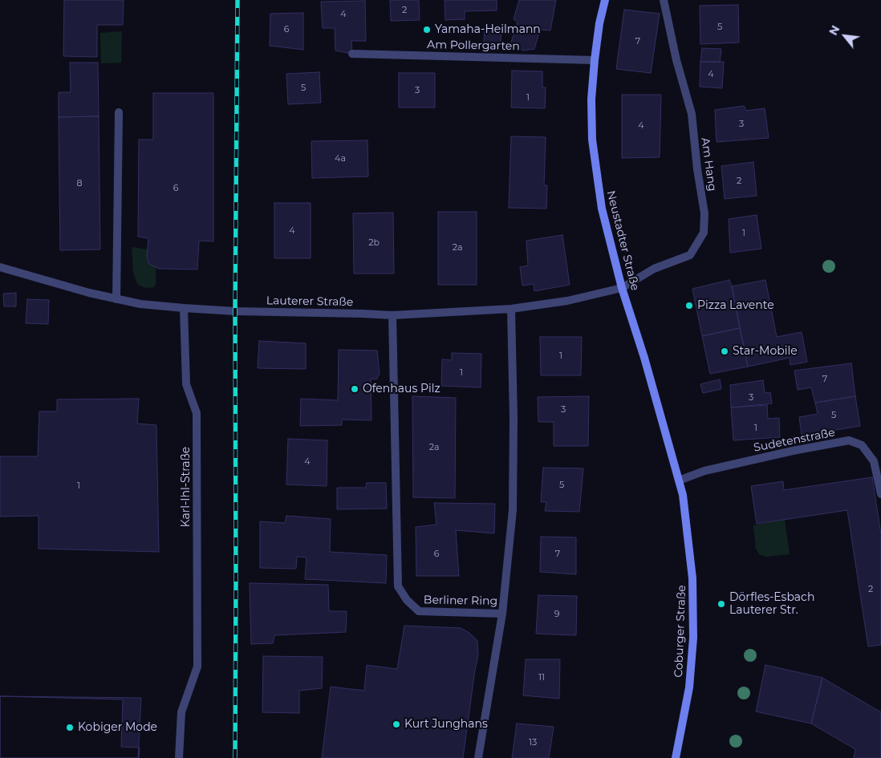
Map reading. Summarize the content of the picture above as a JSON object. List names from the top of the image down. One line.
{"streets":{"street":["Am Pollergarten","Am Hang","Neustadter Straße","Lauterer Straße","Sudetenstraße","Karl-Ihl-Straße","Berliner Ring","Coburger Straße"]},"crossings":[["Am Pollergarten","Neustadter Straße"],["Am Hang","Neustadter Straße"],["Am Hang","Lauterer Straße"],["Neustadter Straße","Lauterer Straße"],["Neustadter Straße","Sudetenstraße"],["Neustadter Straße","Coburger Straße"],["Lauterer Straße","Karl-Ihl-Straße"],["Lauterer Straße","Berliner Ring"],["Sudetenstraße","Coburger Straße"]],"places":["Yamaha-Heilmann","Pizza Lavente","Star-Mobile","Ofenhaus Pilz","Dörfles-Esbach Lauterer Str.","Kurt Junghans","Kobiger Mode"],"house_numbers":["2","4","5","6","7","4","5","3","1","3","4","4a","2","8","6","4","1","2b","2a","1","1","7","3","3","5","1","2a","4","5","1","6","7","2","9","11","13"],"north":"top left"}
